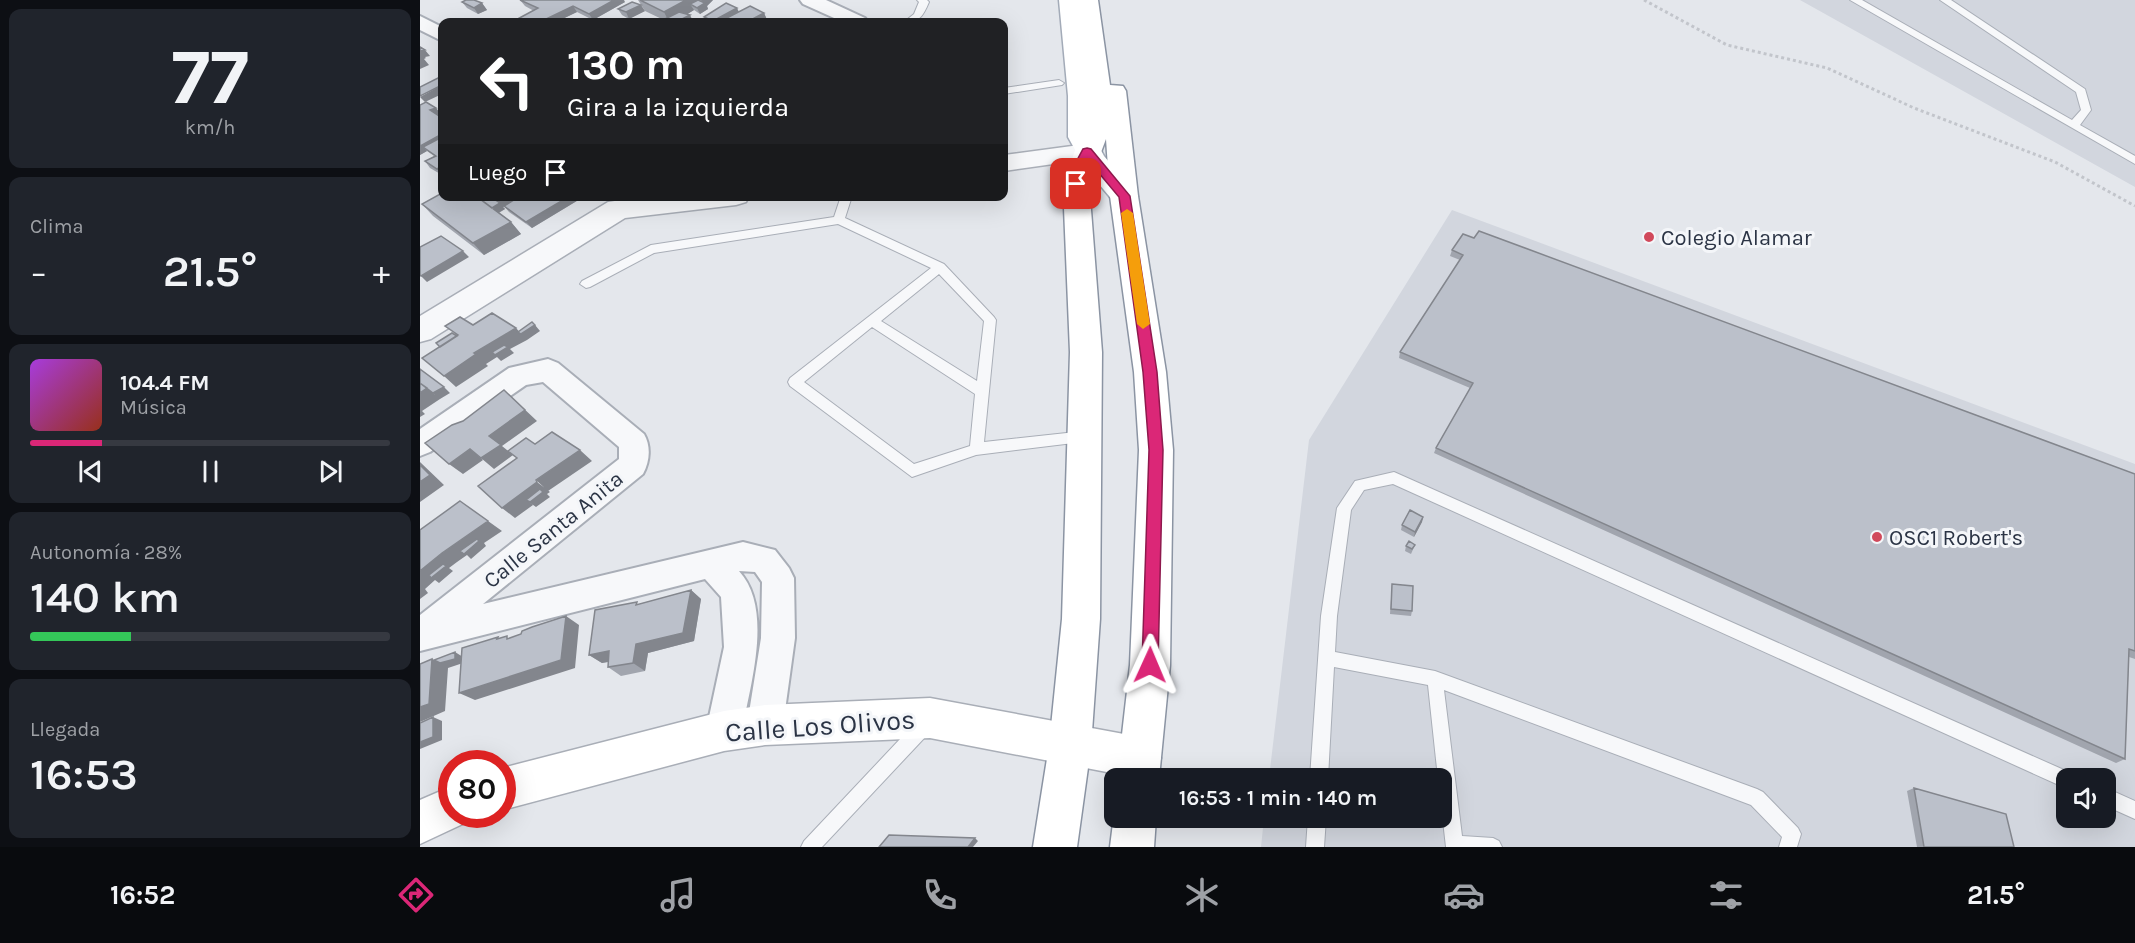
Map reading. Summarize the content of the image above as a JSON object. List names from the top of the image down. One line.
{"streets":{"main road":["Calle Los Olivos"],"street":["Calle Santa Anita"]},"crossings":[["Calle Santa Anita","Calle Los Olivos"]],"places":["Colegio Alamar","OSC1 Robert's"],"page":{"tile":[["77","km/h"],"Clima",["Autonomía · 28%","140 km"],["Llegada","16:53"]],"turn":["130 m","Gira a la izquierda"],"then":"Luego","heat":["−","21.5°","+"],"song":["104.4 FM","Música"],"limit":"80","trip":"16:53 · 1 min · 140 m","tabs":["16:52","21.5°"]}}
